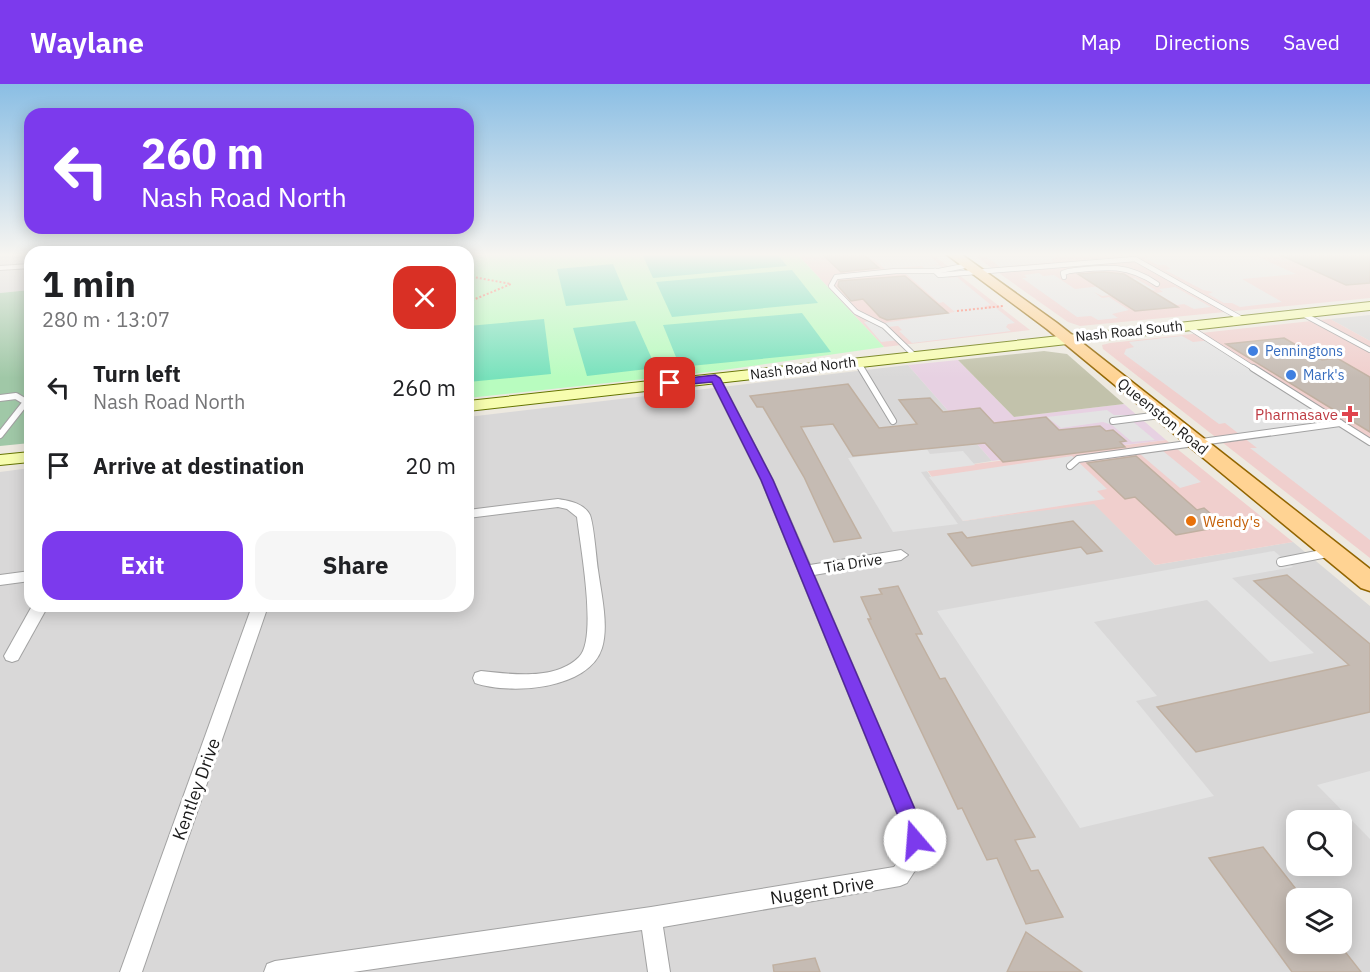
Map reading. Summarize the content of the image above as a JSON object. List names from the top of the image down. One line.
{"streets":{"main road":["Nash Road South","Nash Road North","Queenston Road"],"street":["Tia Drive","Kentley Drive","Nugent Drive"]},"crossings":[["Nash Road South","Nash Road North"],["Nash Road South","Queenston Road"],["Nash Road North","Queenston Road"],["Nash Road North","Nugent Drive"],["Tia Drive","Nugent Drive"]],"places":{"other":["Penningtons","Mark's","Wendy's"],"health":["Pharmasave"]},"page":{"header":"Waylane","nav":["Map","Directions","Saved"],"turn":["260 m","Nash Road North"],"heading":["1 min","280 m · 13:07"],"list":[{"name":"Turn left","note":"Nash Road North","value":"260 m"},{"name":"Arrive at destination","value":"20 m"}],"buttons":["Exit","Share"]}}
